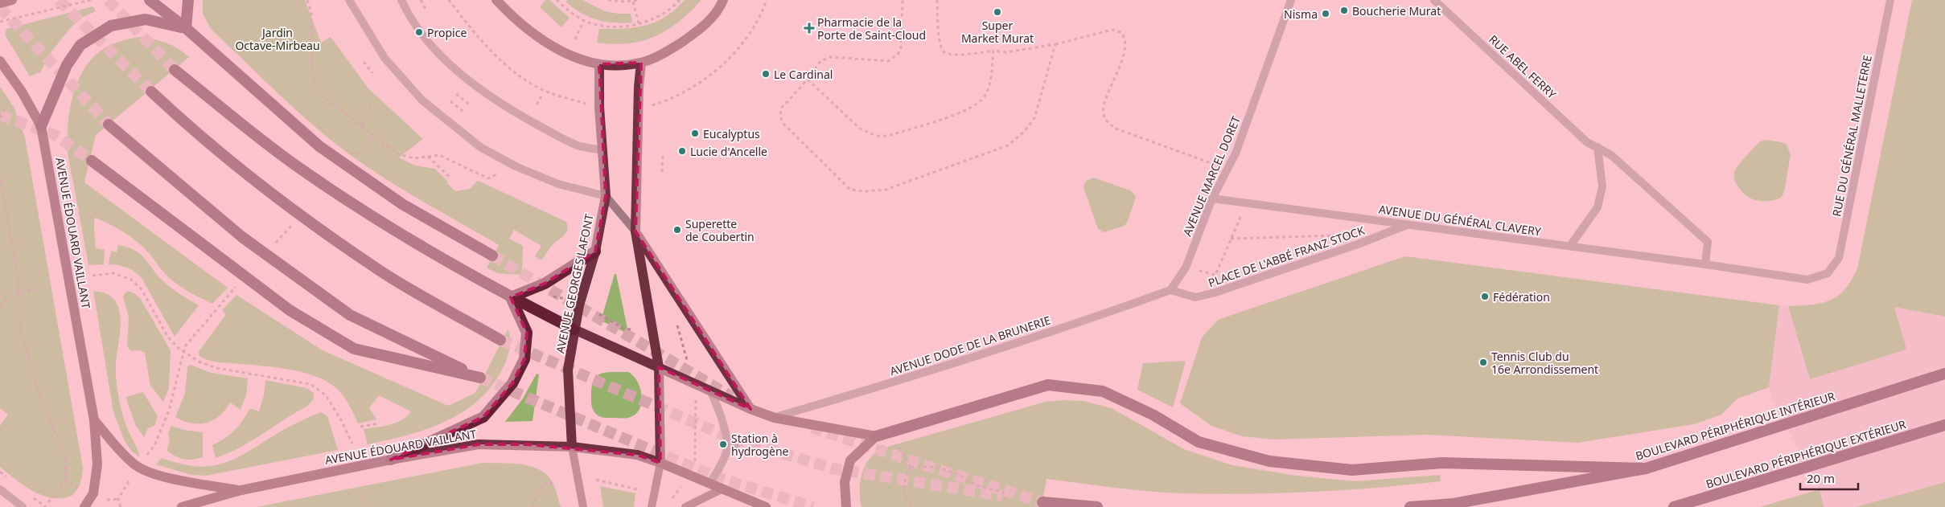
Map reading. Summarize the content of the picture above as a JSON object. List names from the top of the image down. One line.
{"streets":{"highway":["BOULEVARD PÉRIPHÉRIQUE INTÉRIEUR","BOULEVARD PÉRIPHÉRIQUE EXTÉRIEUR"],"main road":["AVENUE ÉDOUARD VAILLANT","AVENUE GEORGES LAFONT"],"street":["RUE ABEL FERRY","RUE DU GÉNÉRAL MALLETERRE","AVENUE MARCEL DORET","AVENUE DU GÉNÉRAL CLAVERY","PLACE DE L'ABBÉ FRANZ STOCK","AVENUE DODE DE LA BRUNERIE"]},"crossings":[["RUE ABEL FERRY","AVENUE DU GÉNÉRAL CLAVERY"],["RUE DU GÉNÉRAL MALLETERRE","AVENUE DU GÉNÉRAL CLAVERY"],["AVENUE MARCEL DORET","AVENUE DU GÉNÉRAL CLAVERY"],["AVENUE MARCEL DORET","PLACE DE L'ABBÉ FRANZ STOCK"],["AVENUE MARCEL DORET","AVENUE DODE DE LA BRUNERIE"],["AVENUE DU GÉNÉRAL CLAVERY","PLACE DE L'ABBÉ FRANZ STOCK"],["AVENUE ÉDOUARD VAILLANT","AVENUE GEORGES LAFONT"],["PLACE DE L'ABBÉ FRANZ STOCK","AVENUE DODE DE LA BRUNERIE"]],"parks":["Jardin Octave-Mirbeau"],"places":{"other":["Boucherie Murat","Super Market Murat","Nisma","Propice","Le Cardinal","Eucalyptus","Lucie d'Ancelle","Superette de Coubertin","Fédération","Tennis Club du 16e Arrondissement","Station à hydrogène"],"health":["Pharmacie de la Porte de Saint-Cloud"]},"scale_bar":"20 m"}
